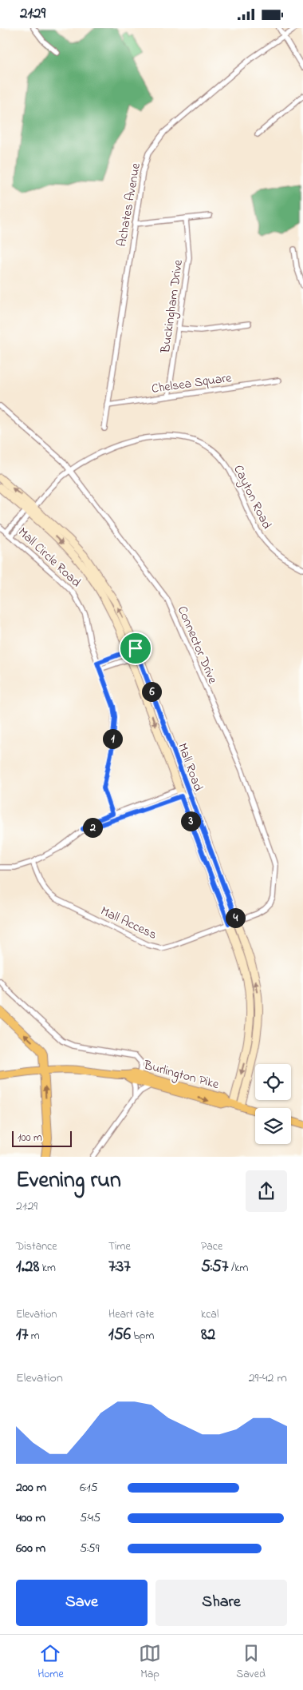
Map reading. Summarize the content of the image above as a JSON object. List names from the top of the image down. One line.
{"streets":{"main road":["Mall Road","Burlington Pike"],"street":["Achates Avenue","Buckingham Drive","Chelsea Square","Cayton Road","Mall Circle Road","Connector Drive","Mall Access"]},"crossings":[["Achates Avenue","Chelsea Square"],["Buckingham Drive","Chelsea Square"],["Cayton Road","Connector Drive"],["Cayton Road","Mall Road"],["Connector Drive","Mall Road"],["Connector Drive","Mall Access"],["Mall Road","Mall Access"],["Mall Road","Burlington Pike"]],"scale_bar":"100 m","page":{"status":"21:29","pins":["6","1","3","2","4"],"scale":"100 m","heading":["Evening run","21:29"],"stats":[["Distance","1.28 km"],["Time","7:37"],["Pace","5:57 /km"],["Elevation","17 m"],["Heart rate","156 bpm"],["kcal","82"]],"chart":["Elevation","29–42 m"],"list":[{"name":"200 m","note":"6:15"},{"name":"400 m","note":"5:45"},{"name":"600 m","note":"5:59"}],"buttons":["Save","Share"],"tabs":["Home","Map","Saved"]}}
